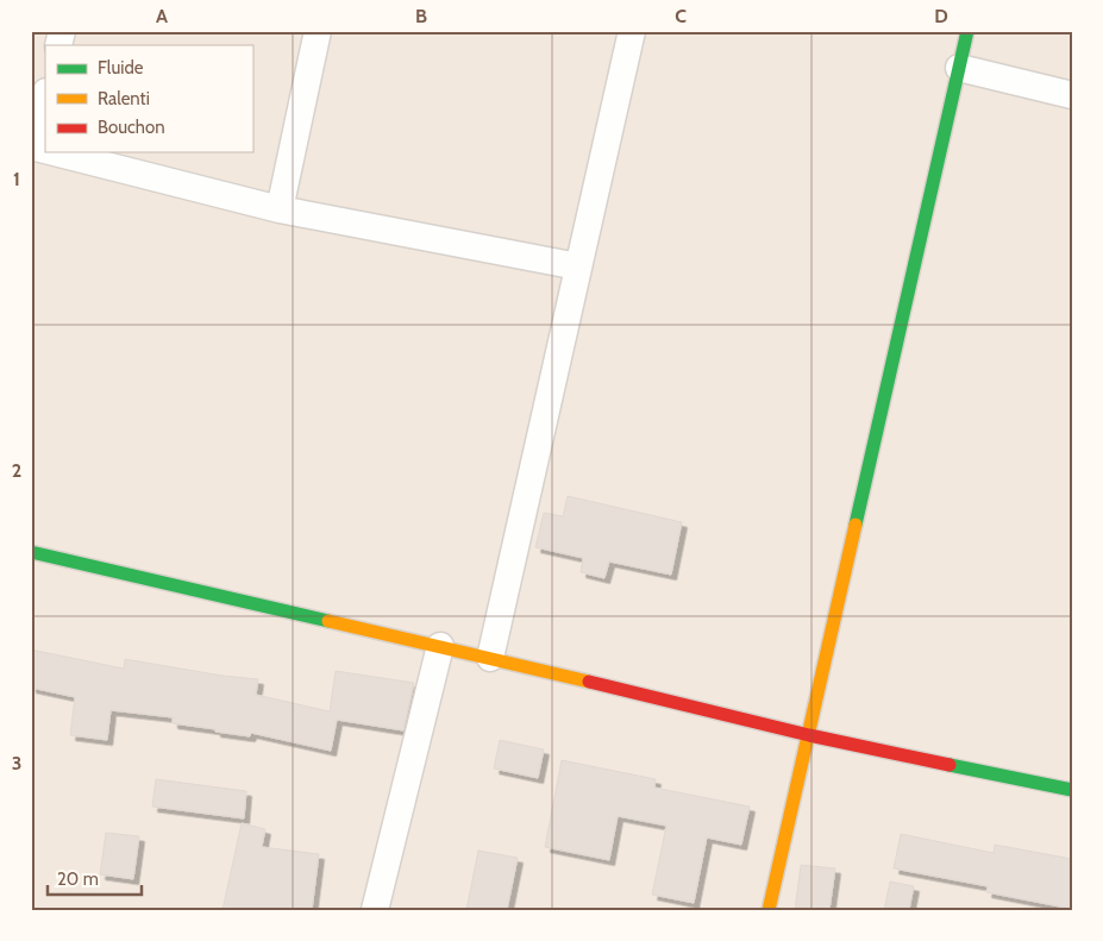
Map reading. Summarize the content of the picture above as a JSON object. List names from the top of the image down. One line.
{"legend":["Fluide","Ralenti","Bouchon"],"scale_bar":"20 m","grid":{"columns":["A","B","C","D"],"rows":["1","2","3"]}}
